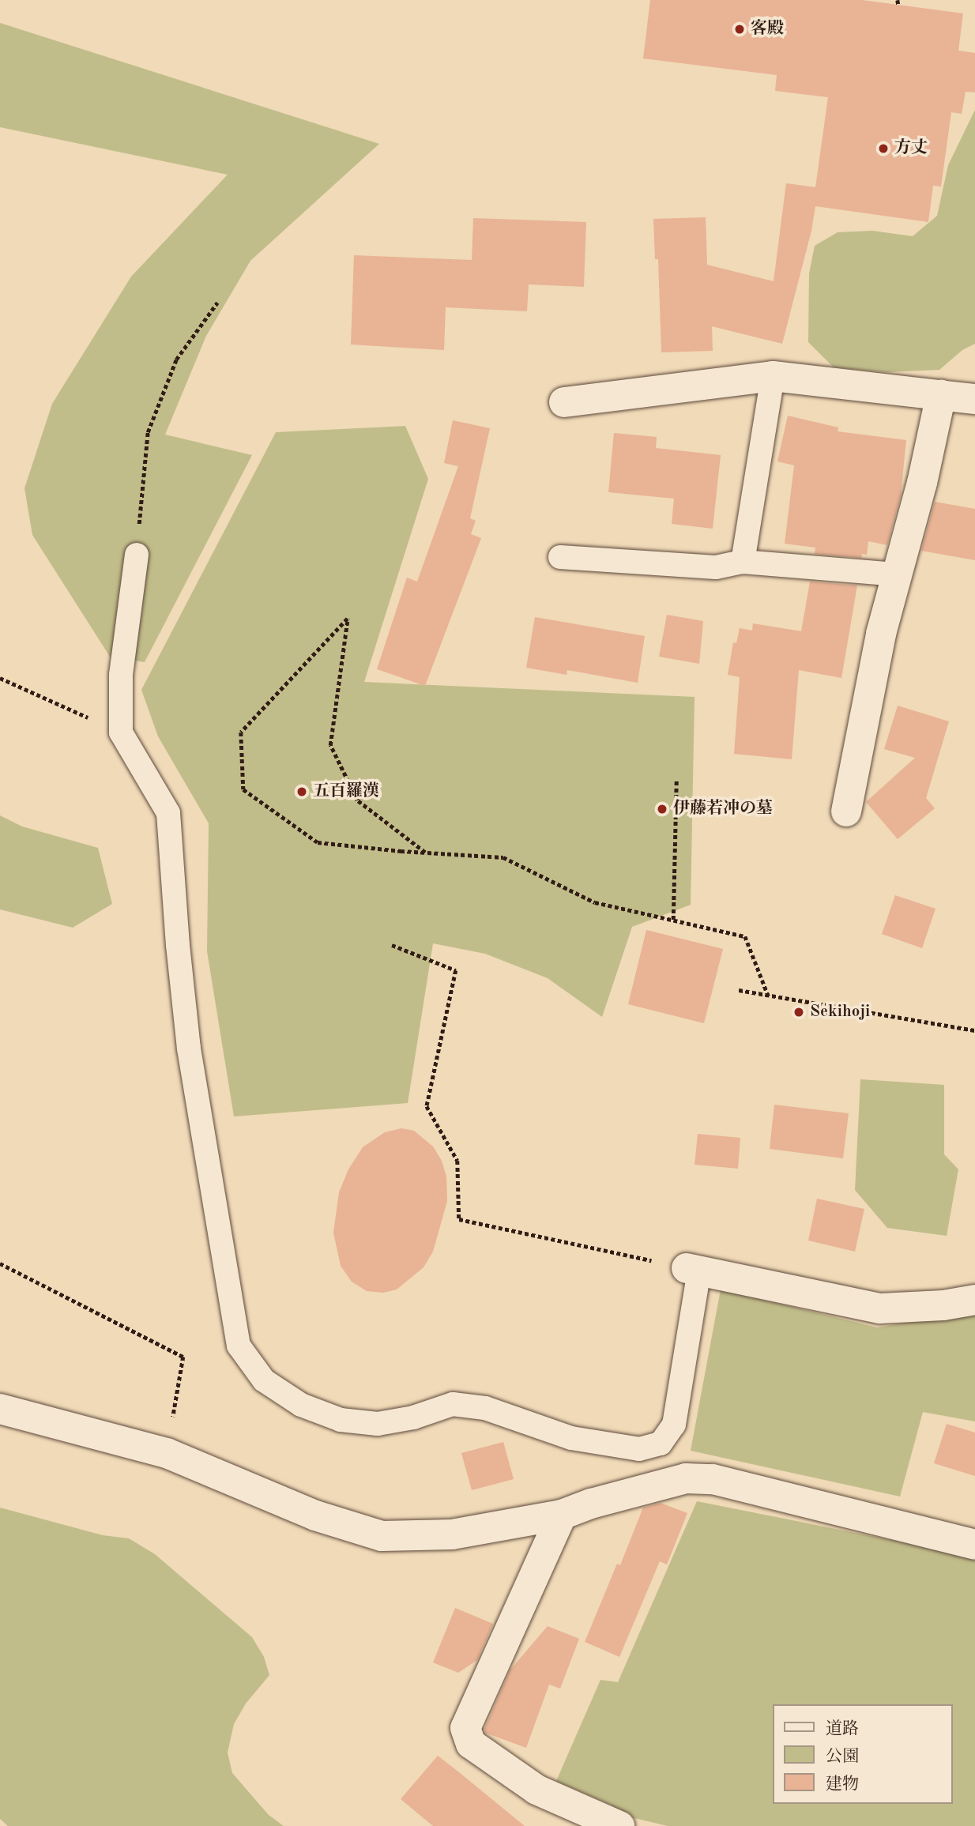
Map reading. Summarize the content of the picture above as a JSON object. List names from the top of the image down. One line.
{"places":["客殿","方丈","五百羅漢","伊藤若冲の墓","Sekihoji"],"legend":["道路","公園","建物"]}
